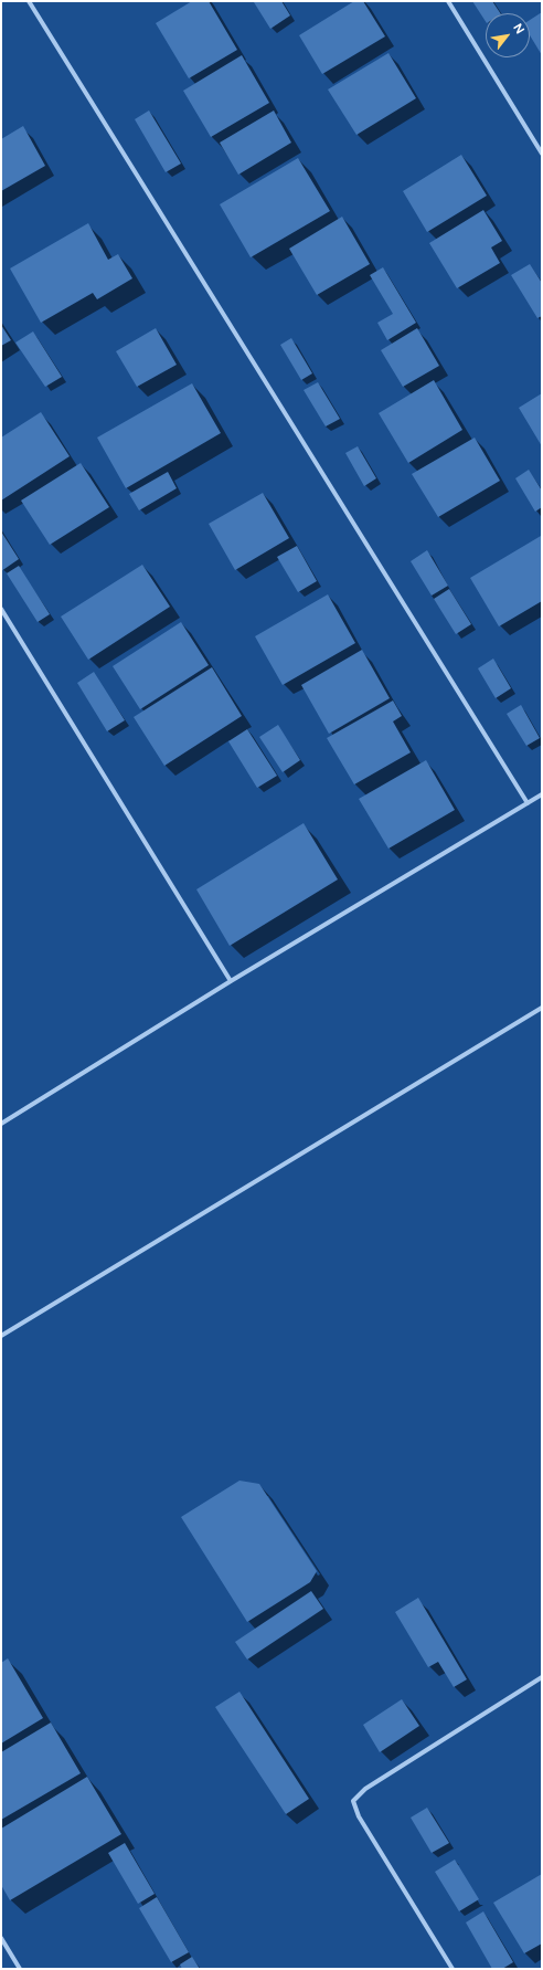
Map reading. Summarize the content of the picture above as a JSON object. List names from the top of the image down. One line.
{"north":"top right"}
